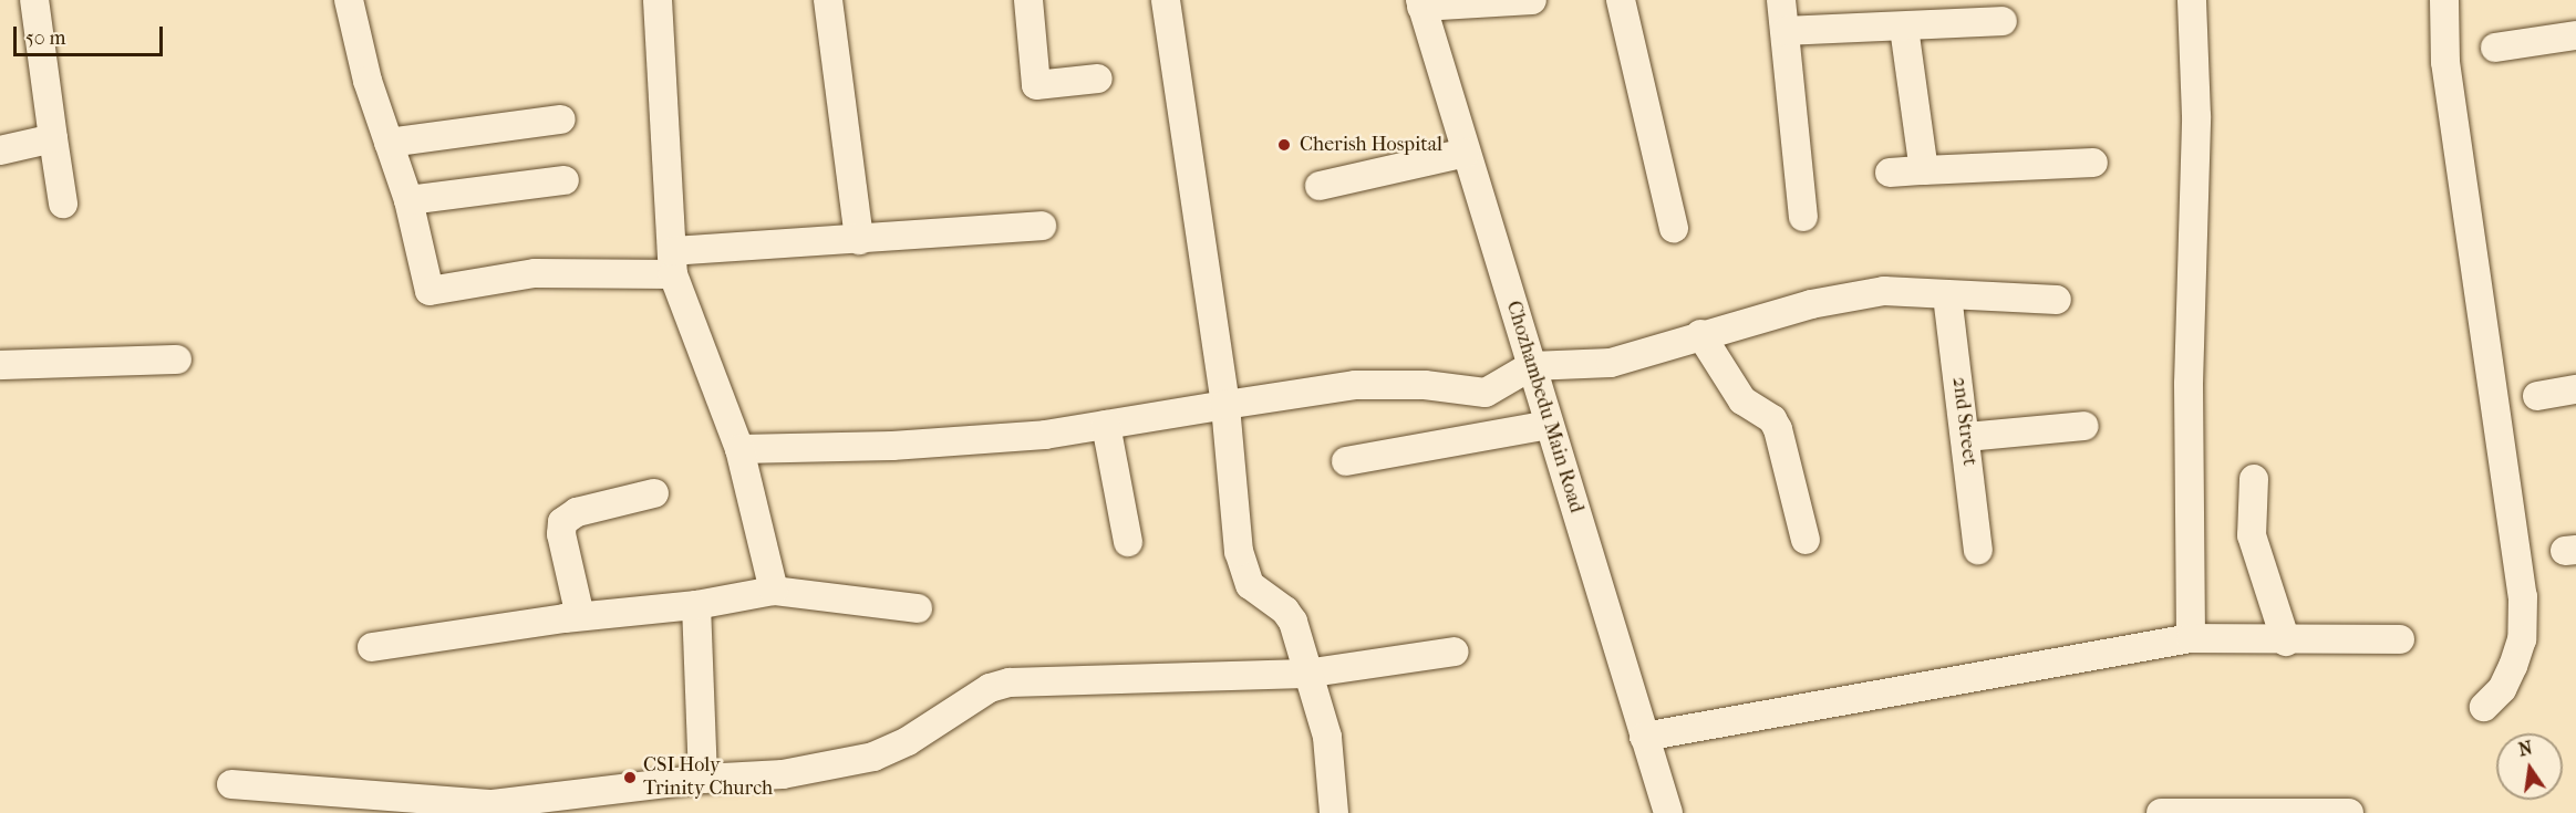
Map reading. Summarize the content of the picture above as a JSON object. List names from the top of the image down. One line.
{"streets":{"street":["Chozhambedu Main Road","2nd Street"]},"places":["Cherish Hospital","CSI Holy Trinity Church"],"scale_bar":"50 m","north":"top"}
